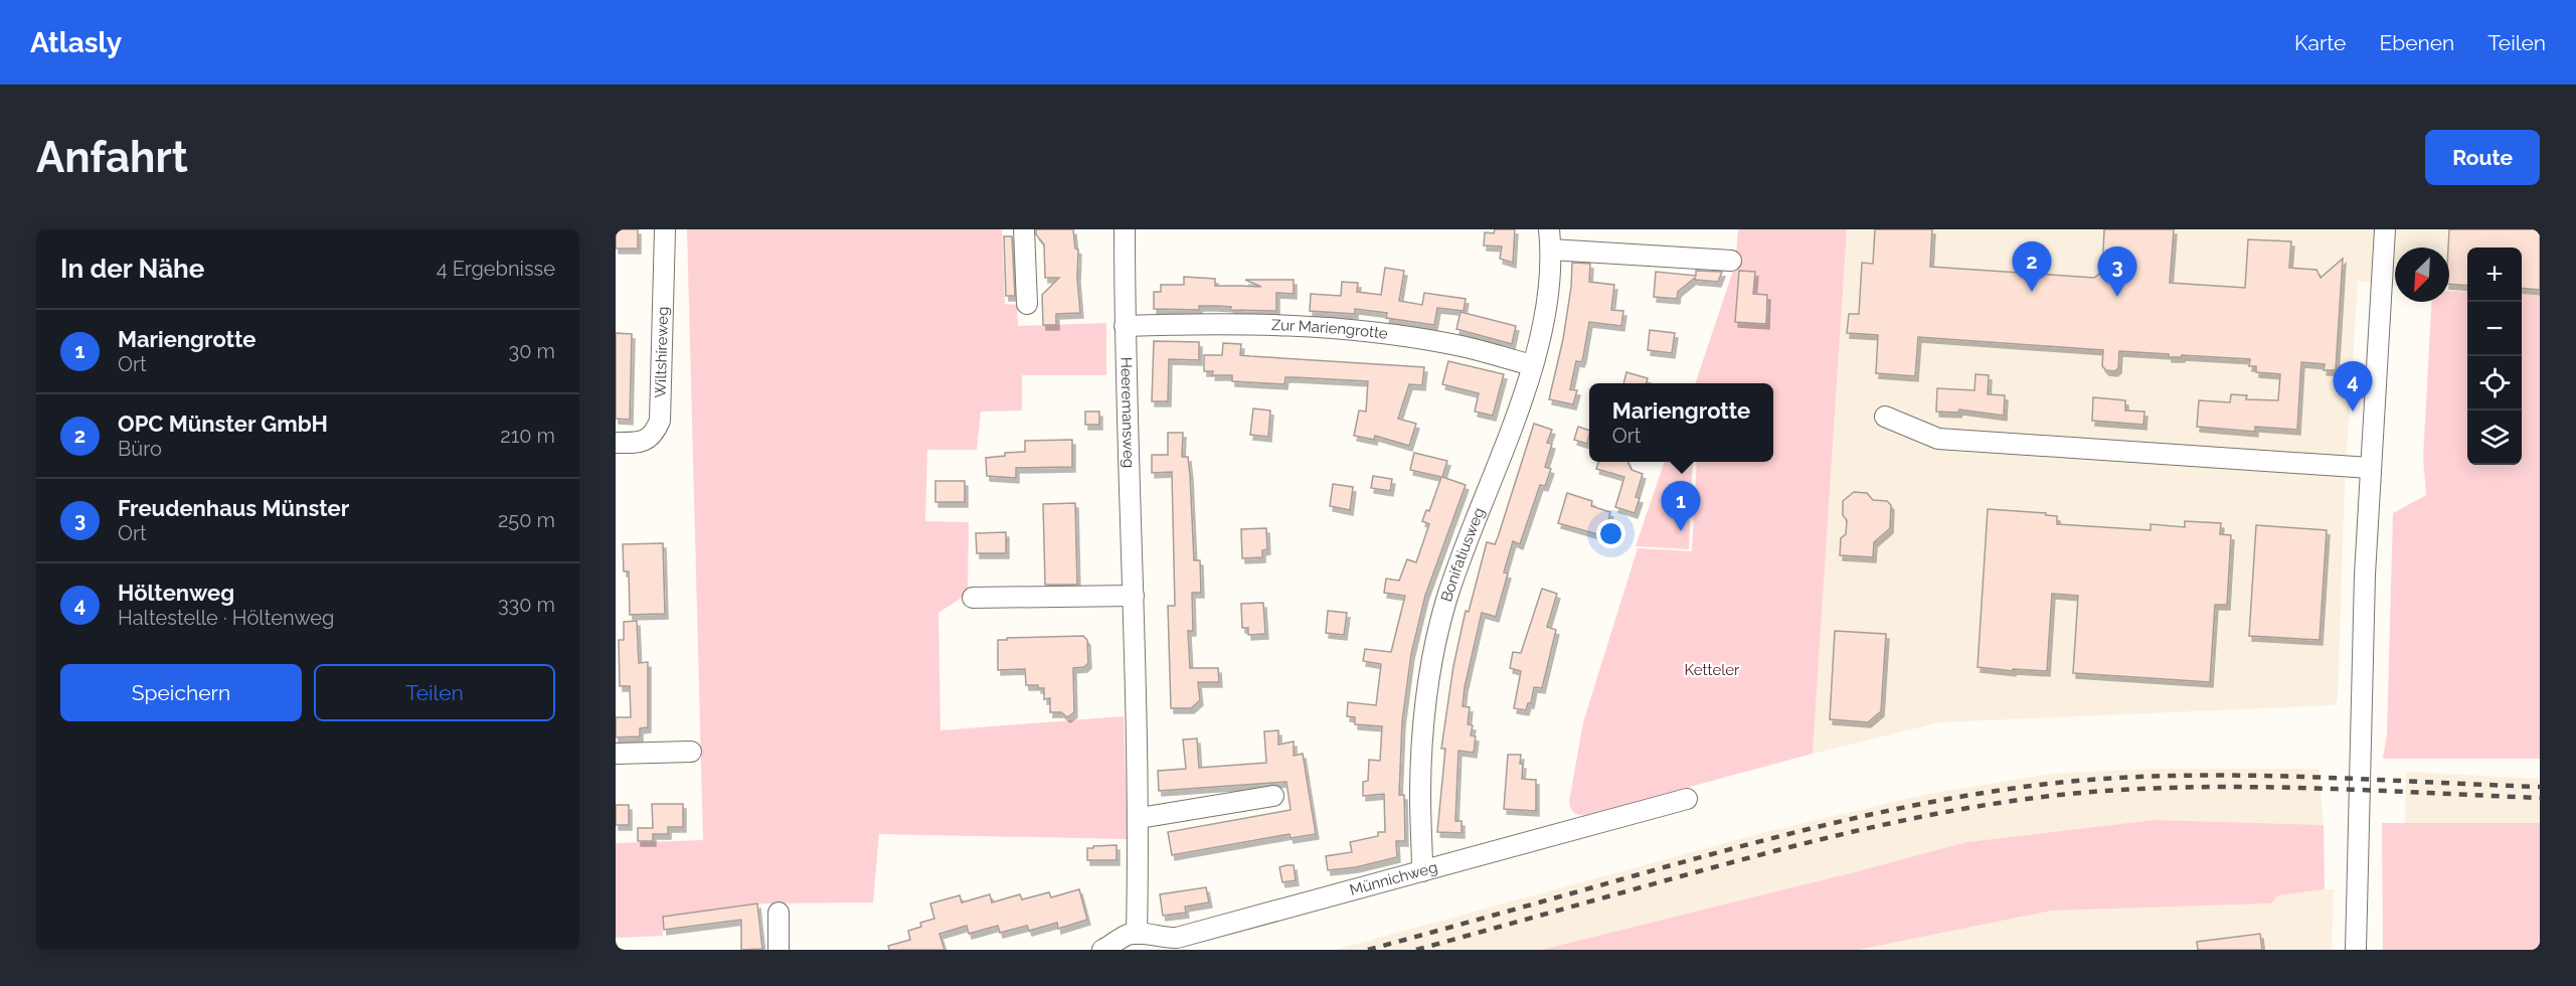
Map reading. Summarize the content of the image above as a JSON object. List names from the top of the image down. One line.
{"streets":{"street":["Zur Mariengrotte","Wiltshireweg","Heeremansweg","Bonifatiusweg","Münnichweg"]},"crossings":[["Zur Mariengrotte","Heeremansweg"],["Zur Mariengrotte","Bonifatiusweg"],["Heeremansweg","Münnichweg"],["Bonifatiusweg","Münnichweg"]],"parks":["Ketteler"],"north":"bottom left","page":{"header":"Atlasly","nav":["Karte","Ebenen","Teilen"],"buttons":["Route",["Speichern","Teilen"]],"title":"Anfahrt","heading":["In der Nähe","4 Ergebnisse"],"pins":["2","3","4","1"],"map_buttons":["+","−"],"list":[{"mark":"1","name":"Mariengrotte","note":"Ort","value":"30 m"},{"mark":"2","name":"OPC Münster GmbH","note":"Büro","value":"210 m"},{"mark":"3","name":"Freudenhaus Münster","note":"Ort","value":"250 m"},{"mark":"4","name":"Höltenweg","note":"Haltestelle · Höltenweg","value":"330 m"}],"popup":["Mariengrotte","Ort"]}}
